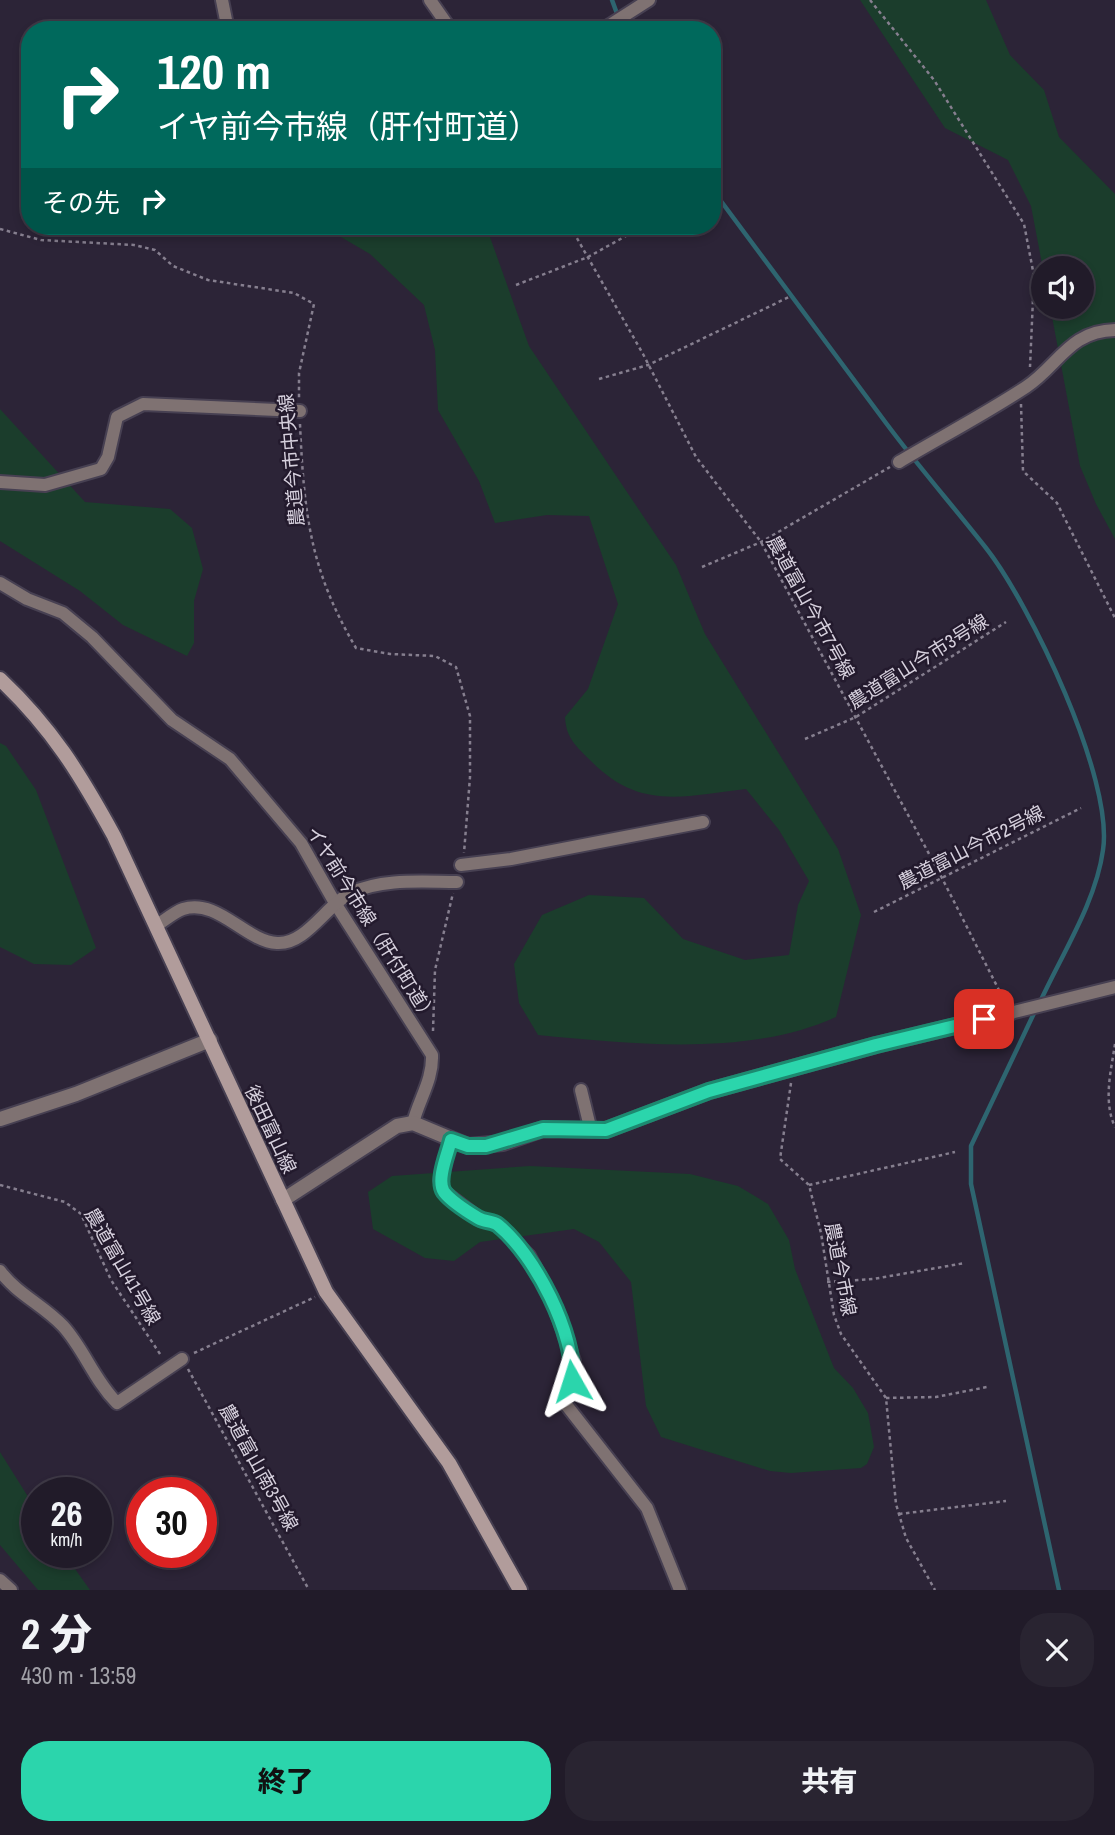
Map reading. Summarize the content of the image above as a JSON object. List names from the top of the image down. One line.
{"streets":{"main road":["後田富山線"],"street":["イヤ前今市線（肝付町道）"],"path":["農道今市中央線","農道富山今市7号線","農道富山今市3号線","農道富山今市2号線","農道富山41号線","農道今市線","農道富山南3号線"]},"crossings":[["農道富山今市7号線","農道富山今市3号線"],["農道富山今市7号線","農道富山今市2号線"],["農道富山41号線","農道富山南3号線"]],"page":{"turn":["120 m","イヤ前今市線（肝付町道）"],"then":"その先","speed":"26 km/h","limit":"30","heading":["2 分","430 m · 13:59"],"buttons":["終了","共有"]}}
